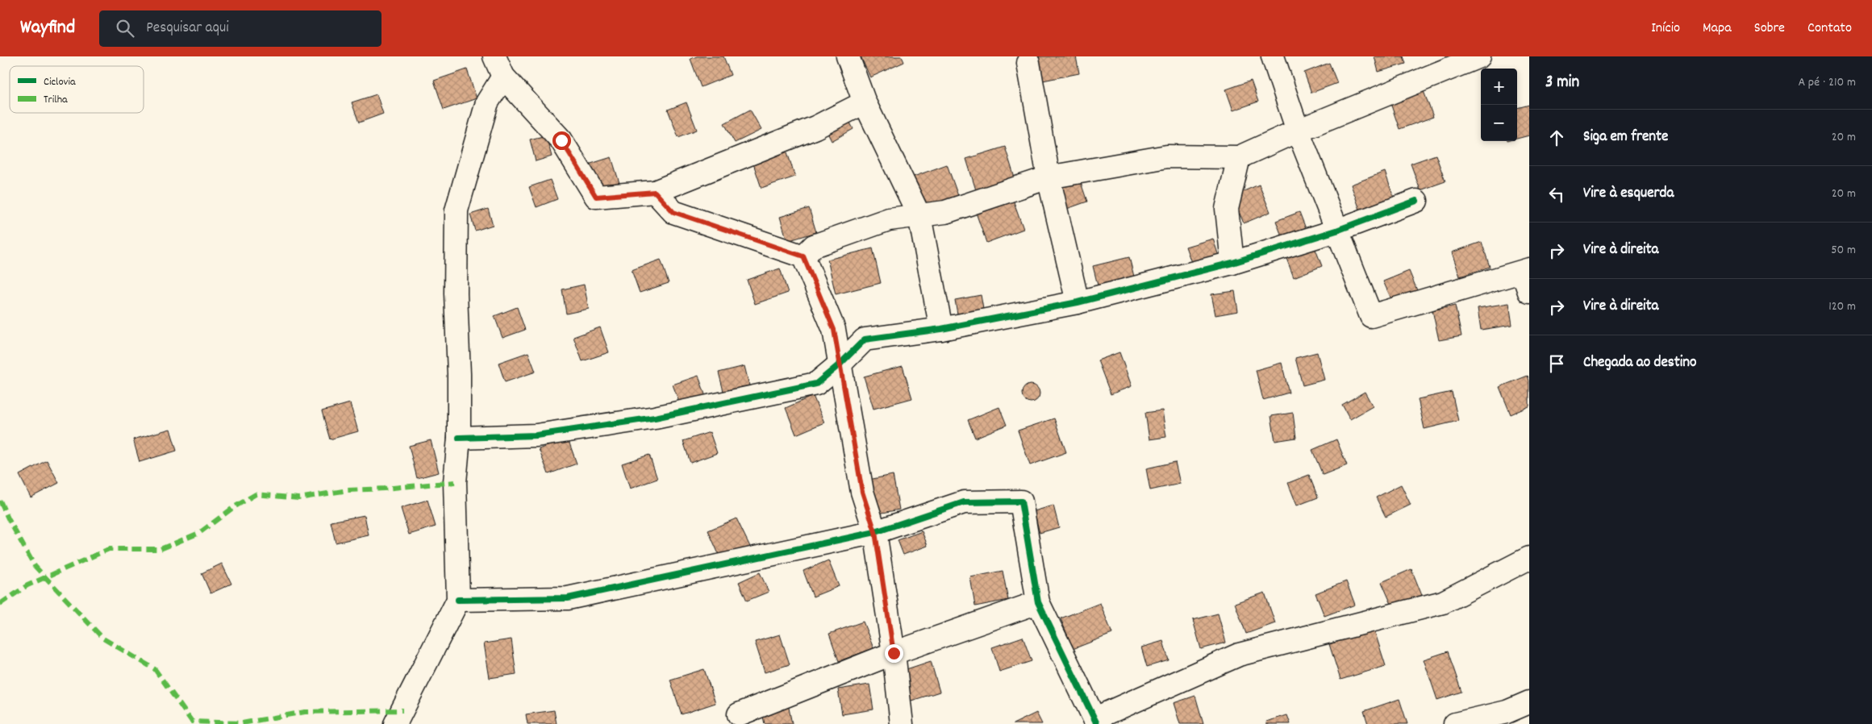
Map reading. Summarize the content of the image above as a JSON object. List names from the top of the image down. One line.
{"legend":["Ciclovia","Trilha"],"page":{"header":"Wayfind","search":"Pesquisar aqui","nav":["Início","Mapa","Sobre","Contato"],"heading":["3 min","A pé · 210 m"],"map_buttons":["+","−"],"list":[["Siga em frente","20 m"],["Vire à esquerda","20 m"],["Vire à direita","50 m"],["Vire à direita","120 m"],"Chegada ao destino"]}}
